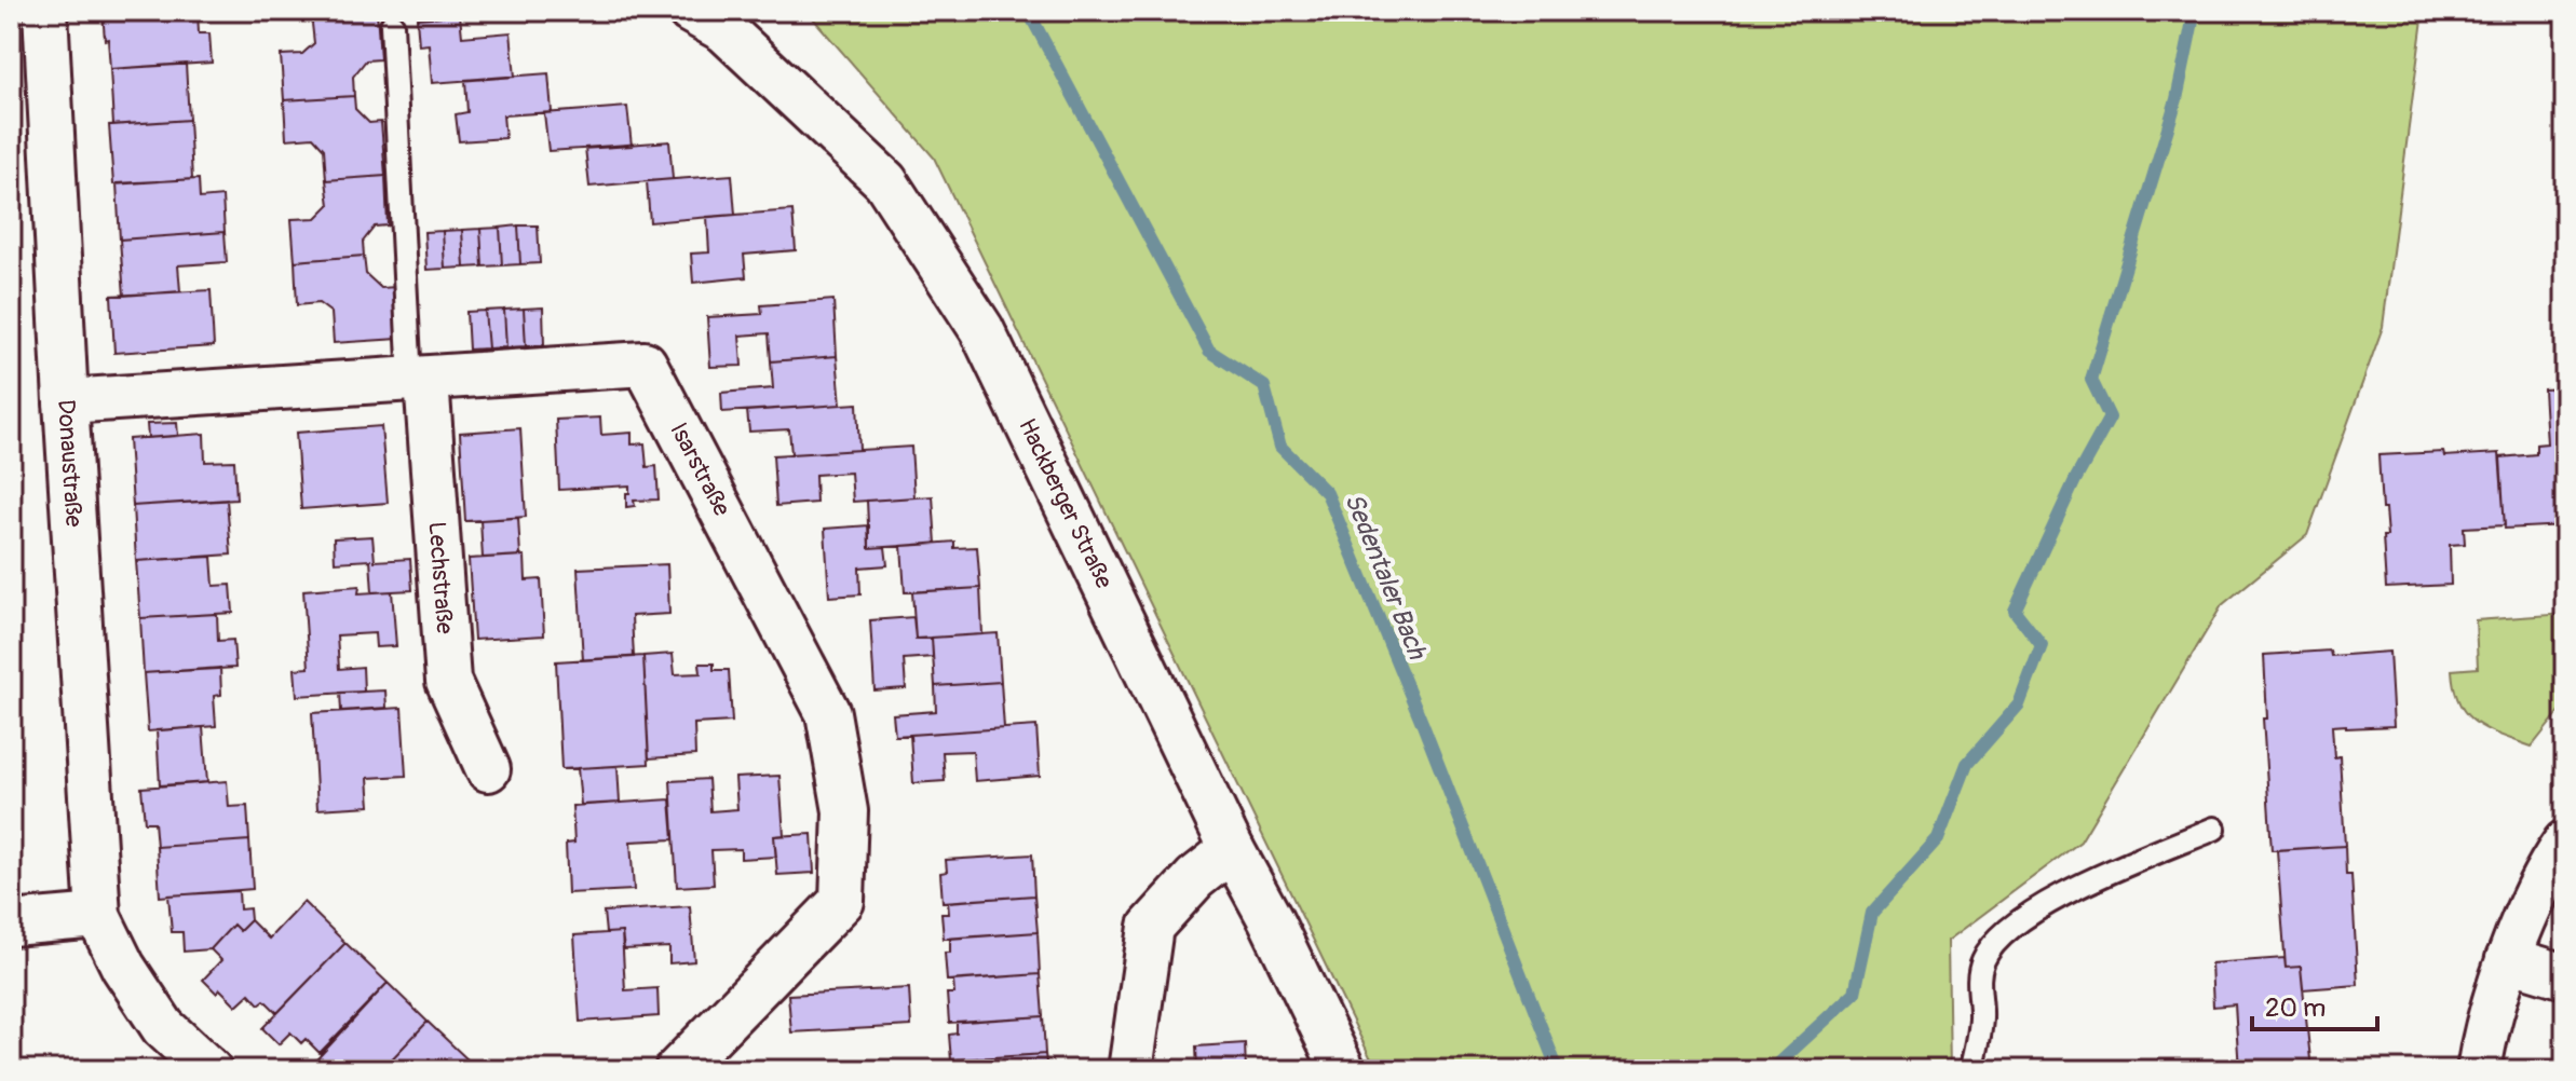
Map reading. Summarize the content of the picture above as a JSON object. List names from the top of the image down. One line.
{"streets":{"street":["Donaustraße","Isarstraße","Hackberger Straße","Lechstraße"]},"crossings":[["Donaustraße","Isarstraße"],["Isarstraße","Lechstraße"]],"water":["Sedentaler Bach"],"scale_bar":"20 m"}
